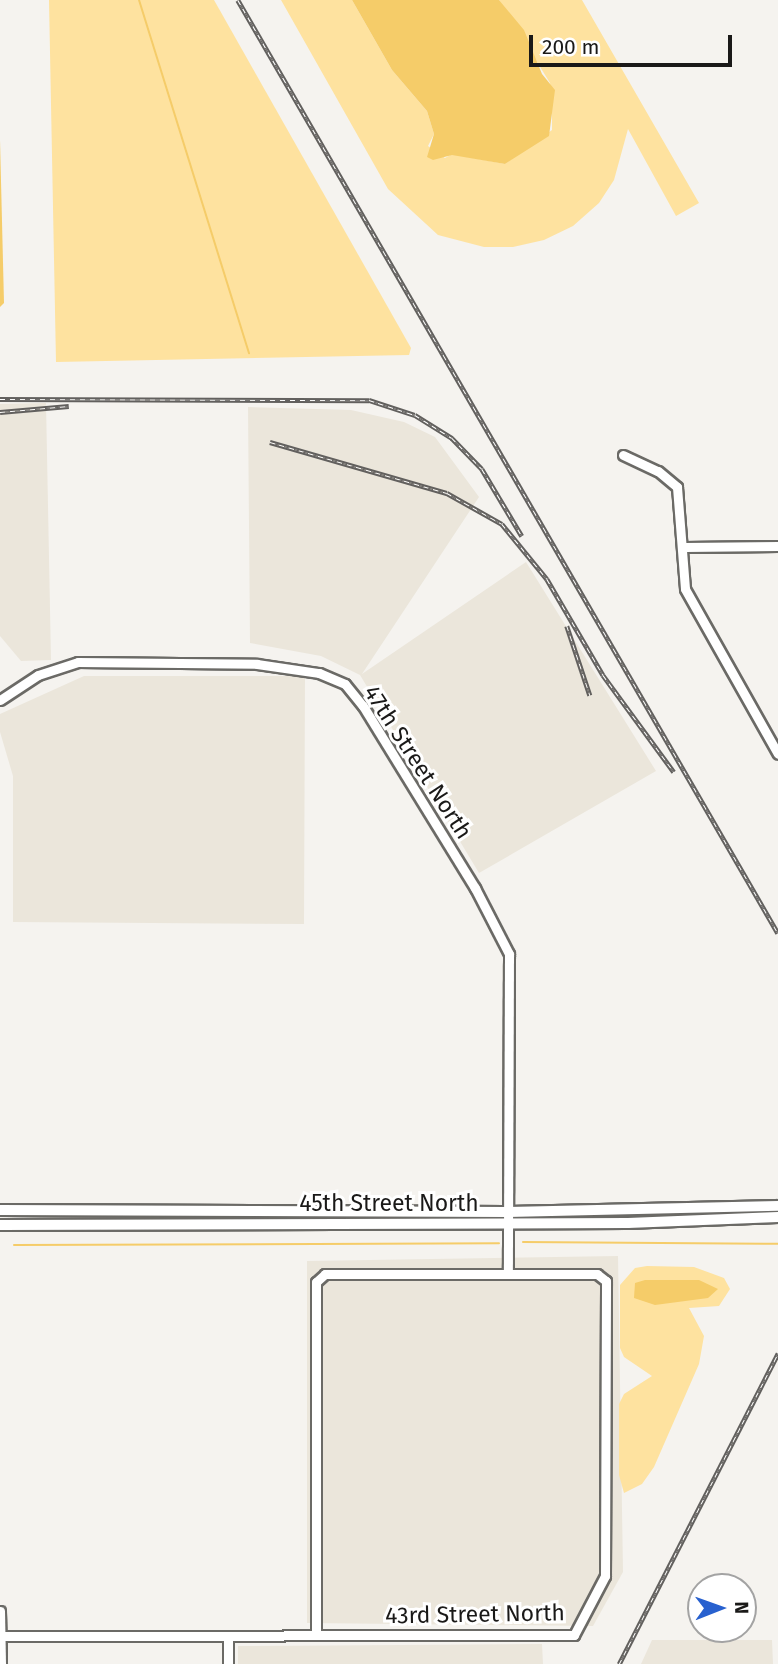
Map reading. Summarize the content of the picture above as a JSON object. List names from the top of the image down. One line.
{"streets":{"main road":["45th Street North"],"street":["47th Street North","43rd Street North"]},"crossings":[["47th Street North","45th Street North"]],"scale_bar":"200 m","north":"right"}
